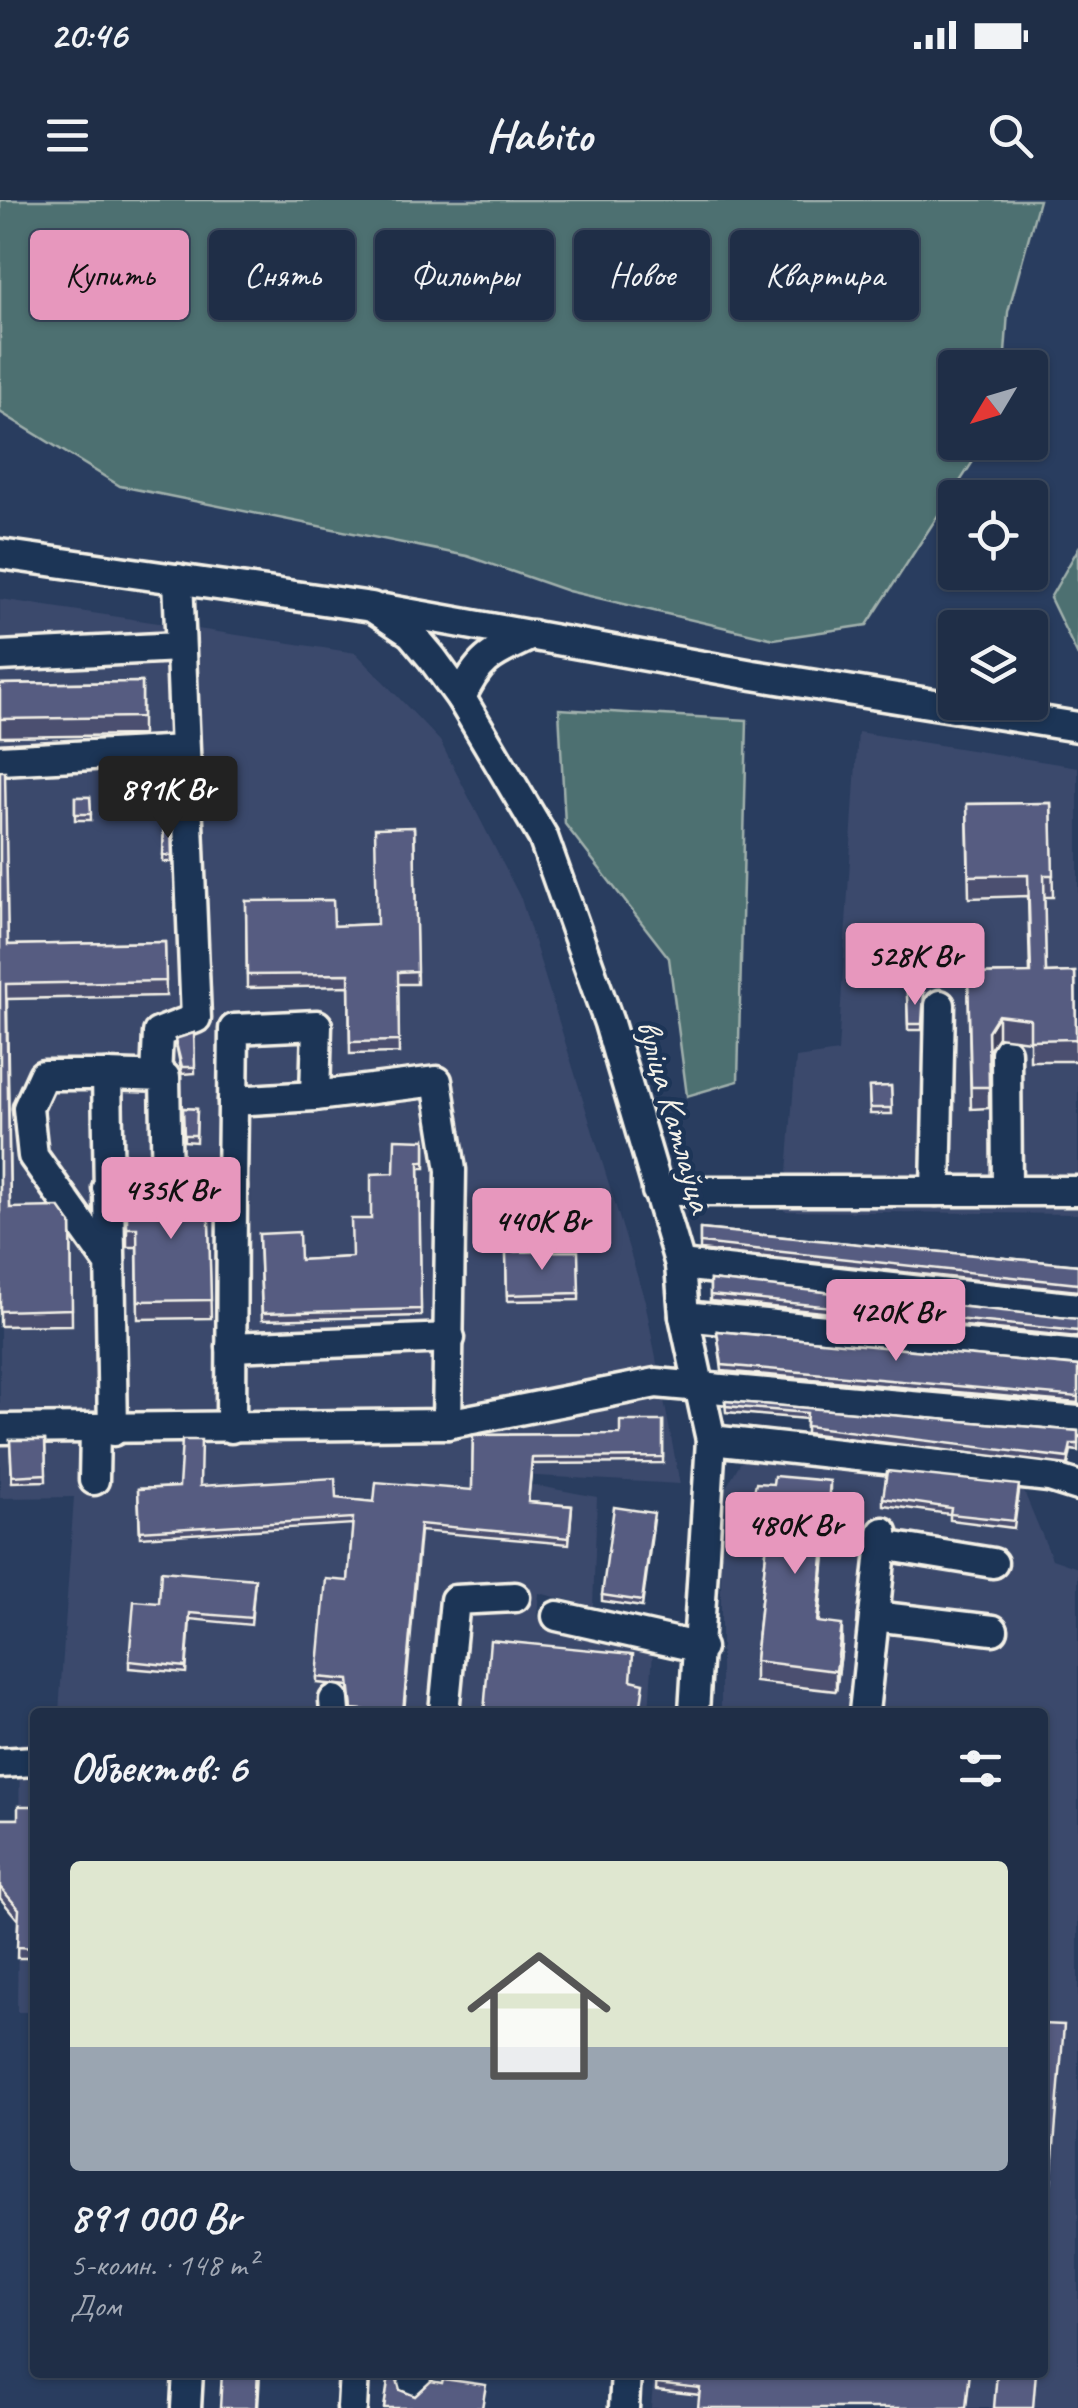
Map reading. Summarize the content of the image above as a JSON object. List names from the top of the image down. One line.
{"streets":{"street":["вуліца Катлаўца"]},"north":"bottom left","page":{"status":"20:46","header":"Habito","chip":["Купить","Снять","Фильтры","Новое","Квартира"],"price":["891K Br","528K Br","435K Br","440K Br","420K Br","480K Br"],"heading":"Объектов: 6","list":[{"name":"891 000 Br","note":"5-комн. · 148 m² · Дом"}]}}
